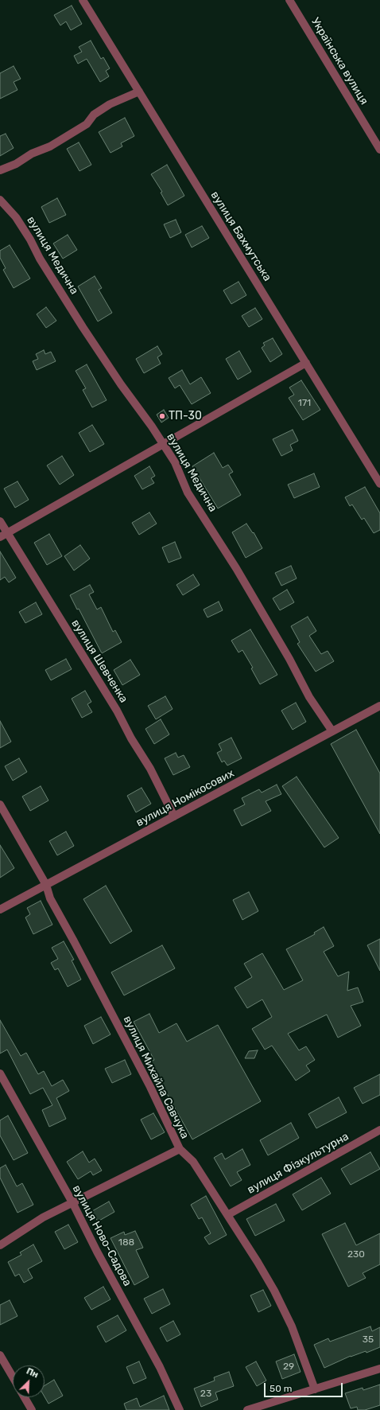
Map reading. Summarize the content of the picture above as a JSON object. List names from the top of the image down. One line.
{"streets":{"street":["Українська вулиця","вулиця Бахмутська","вулиця Медична","вулиця Шевченка","вулиця Номікосових","вулиця Михайла Савчука","вулиця Фізкультурна","вулиця Ново-Садова"]},"crossings":[["вулиця Медична","вулиця Номікосових"],["вулиця Шевченка","вулиця Номікосових"],["вулиця Номікосових","вулиця Михайла Савчука"],["вулиця Михайла Савчука","вулиця Фізкультурна"]],"places":["ТП-30"],"house_numbers":["171","188","230","35","29","23"],"scale_bar":"50 m","north":"top right"}
